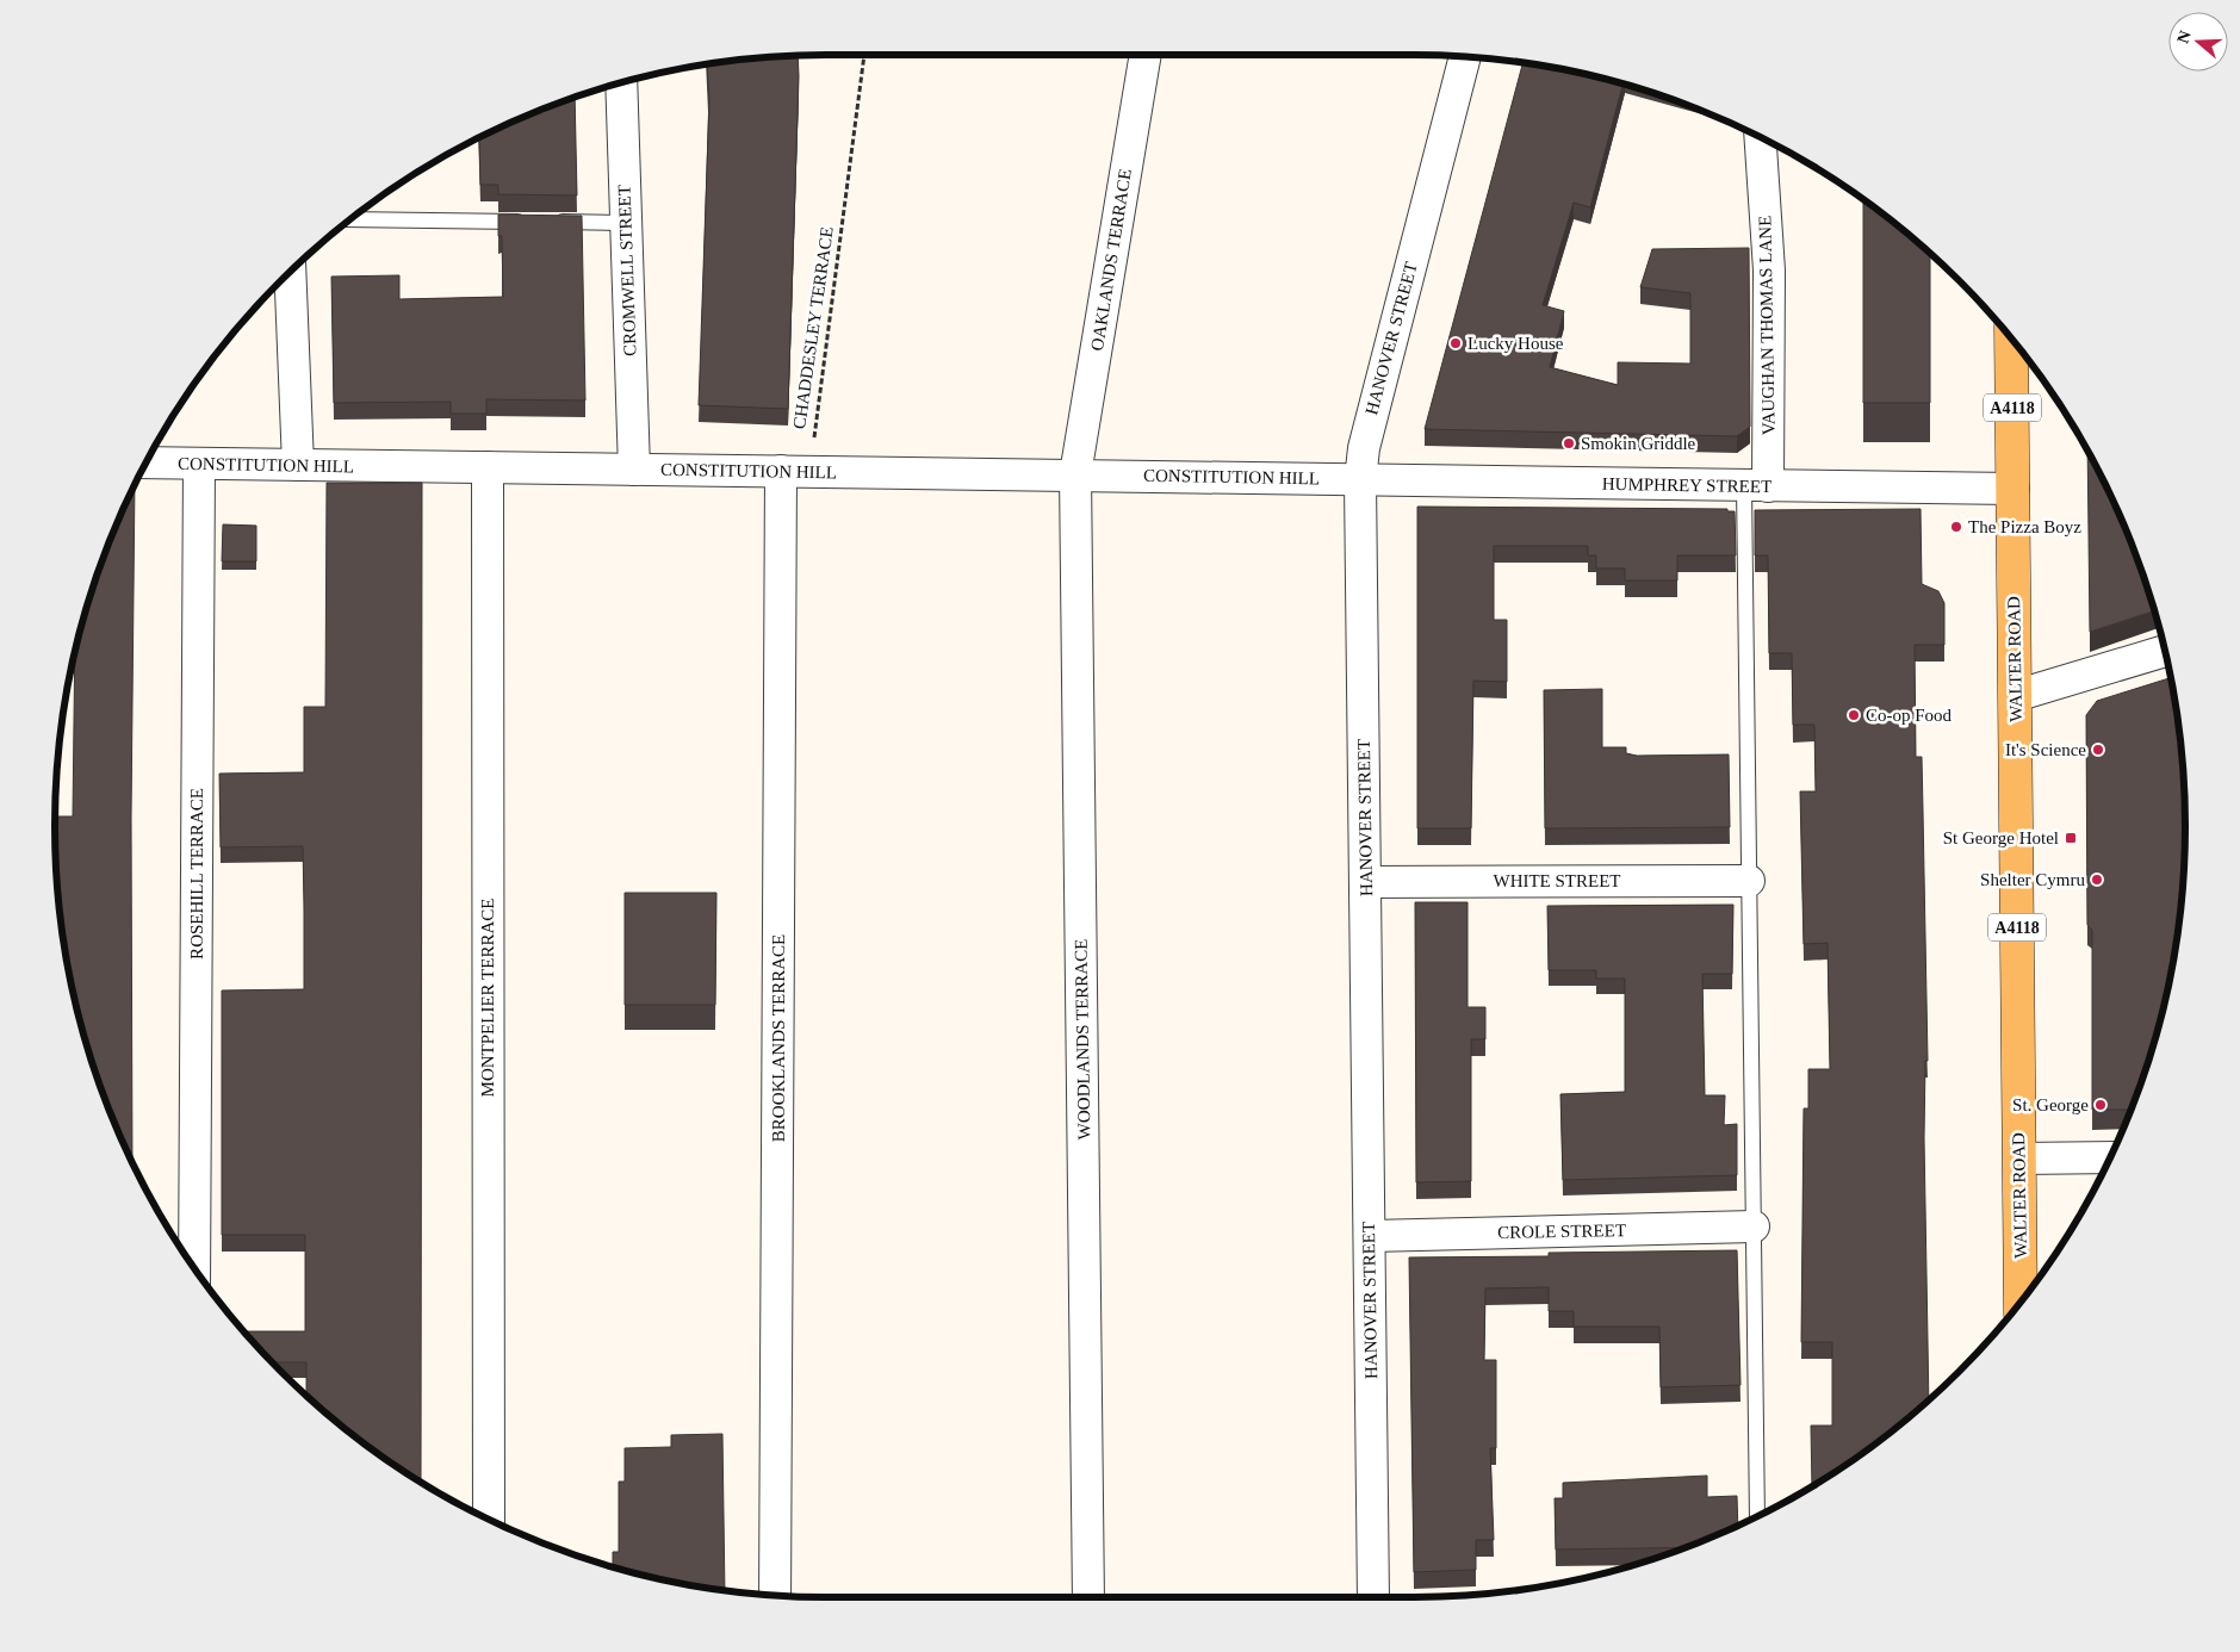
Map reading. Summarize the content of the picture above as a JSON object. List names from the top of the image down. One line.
{"streets":{"main road":["A4118","WALTER ROAD"],"street":["OAKLANDS TERRACE","CROMWELL STREET","VAUGHAN THOMAS LANE","HANOVER STREET","CONSTITUTION HILL","HUMPHREY STREET","ROSEHILL TERRACE","WHITE STREET","MONTPELIER TERRACE","BROOKLANDS TERRACE","WOODLANDS TERRACE","CROLE STREET"],"path":["CHADDESLEY TERRACE"]},"crossings":[["OAKLANDS TERRACE","CONSTITUTION HILL"],["OAKLANDS TERRACE","WOODLANDS TERRACE"],["CROMWELL STREET","CONSTITUTION HILL"],["VAUGHAN THOMAS LANE","HUMPHREY STREET"],["HANOVER STREET","CONSTITUTION HILL"],["HANOVER STREET","HUMPHREY STREET"],["HANOVER STREET","WHITE STREET"],["HANOVER STREET","CROLE STREET"],["CONSTITUTION HILL","HUMPHREY STREET"],["CONSTITUTION HILL","ROSEHILL TERRACE"],["CONSTITUTION HILL","MONTPELIER TERRACE"],["CONSTITUTION HILL","BROOKLANDS TERRACE"],["CONSTITUTION HILL","WOODLANDS TERRACE"],["HUMPHREY STREET","WALTER ROAD"]],"places":{"other":["Lucky House","Smokin Griddle","The Pizza Boyz","Co-op Food","It's Science","Shelter Cymru","St. George"],"transit":["St George Hotel"]},"north":"left"}
